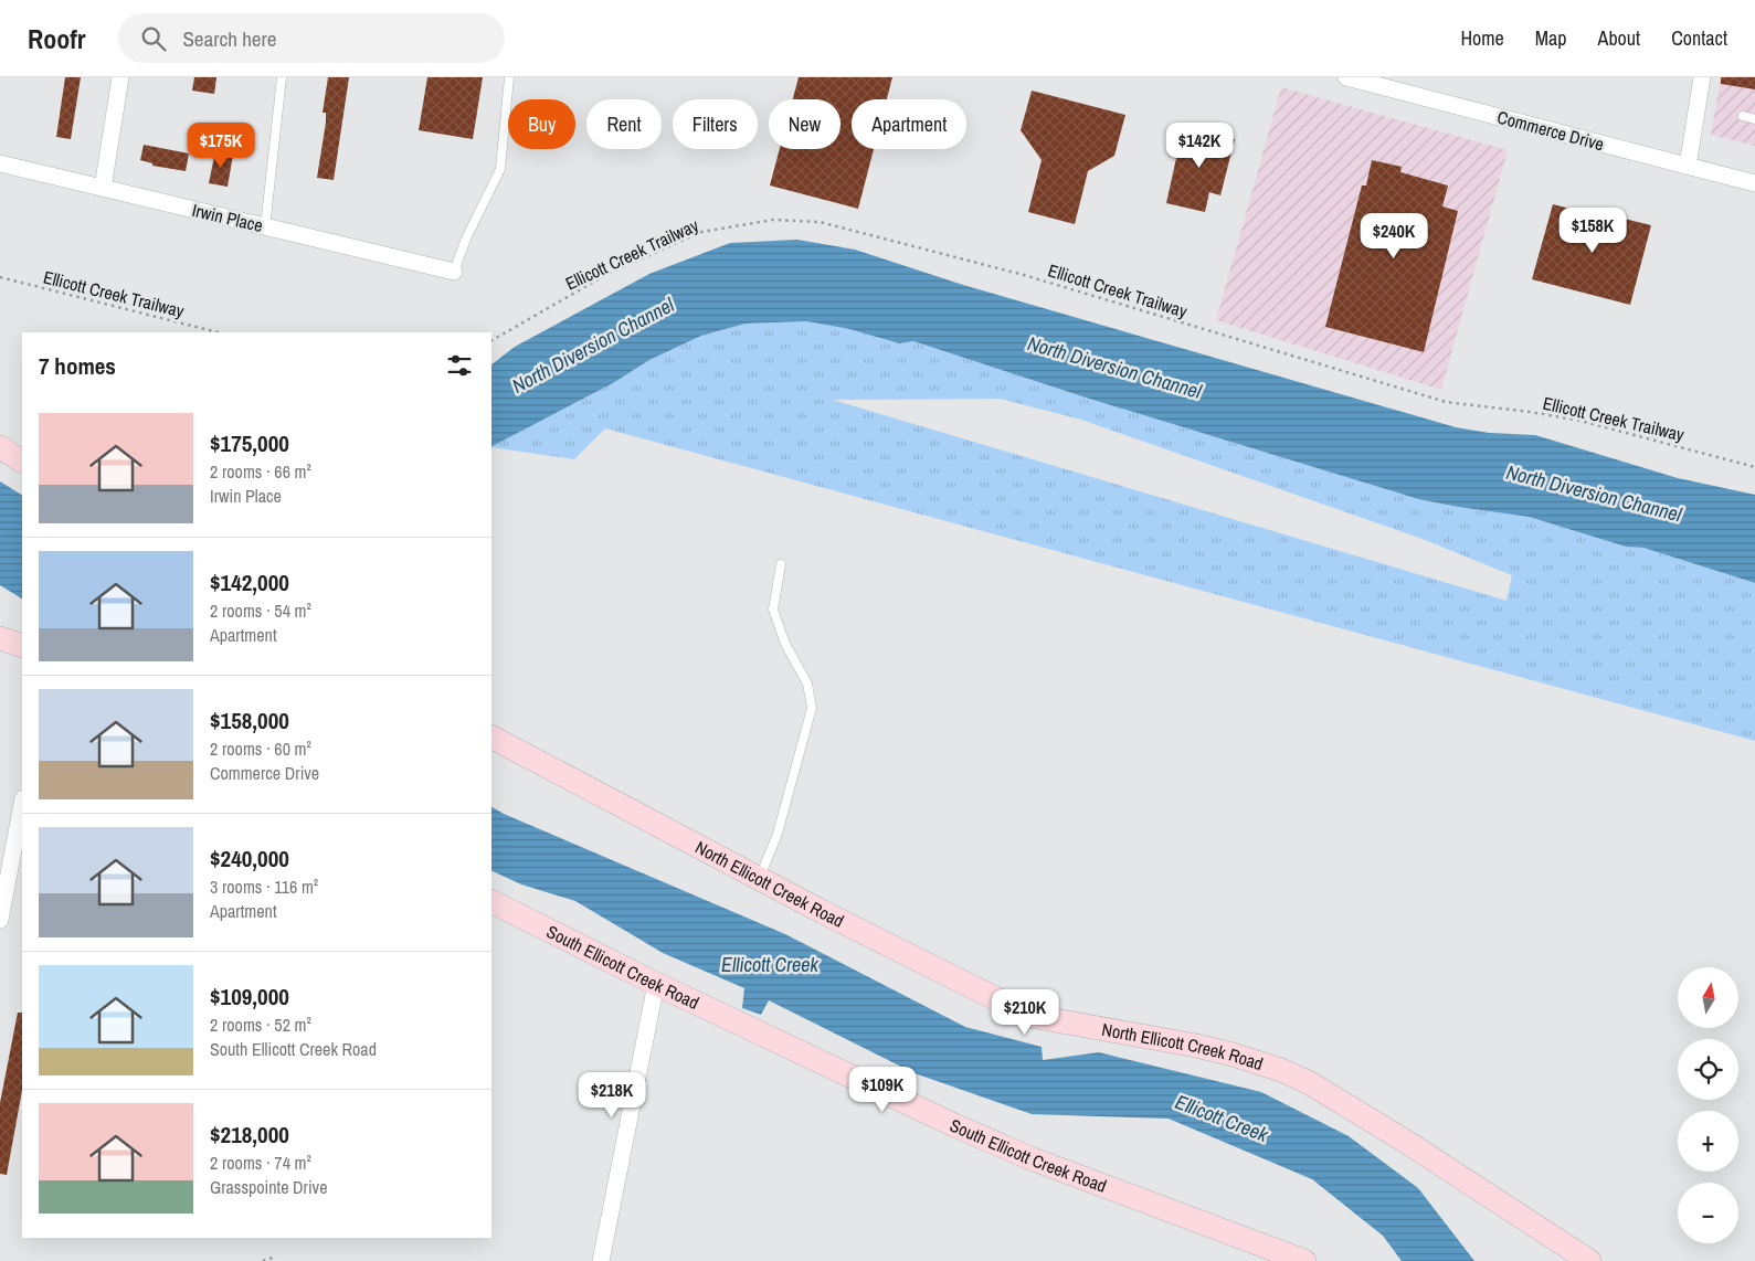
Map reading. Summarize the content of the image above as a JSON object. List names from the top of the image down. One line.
{"streets":{"street":["Commerce Drive","Irwin Place","North Ellicott Creek Road","South Ellicott Creek Road"],"path":["Ellicott Creek Trailway"]},"water":["North Diversion Channel","Ellicott Creek"],"north":"top","page":{"header":"Roofr","search":"Search here","nav":["Home","Map","About","Contact"],"chip":["Buy","Rent","Filters","New","Apartment"],"price":["$175K","$142K","$158K","$240K","$210K","$109K","$218K"],"heading":"7 homes","list":[{"name":"$175,000","note":"2 rooms · 66 m² · Irwin Place"},{"name":"$142,000","note":"2 rooms · 54 m² · Apartment"},{"name":"$158,000","note":"2 rooms · 60 m² · Commerce Drive"},{"name":"$240,000","note":"3 rooms · 116 m² · Apartment"},{"name":"$109,000","note":"2 rooms · 52 m² · South Ellicott Creek Road"},{"name":"$218,000","note":"2 rooms · 74 m² · Grasspointe Drive"}],"map_buttons":["+","−"]}}
